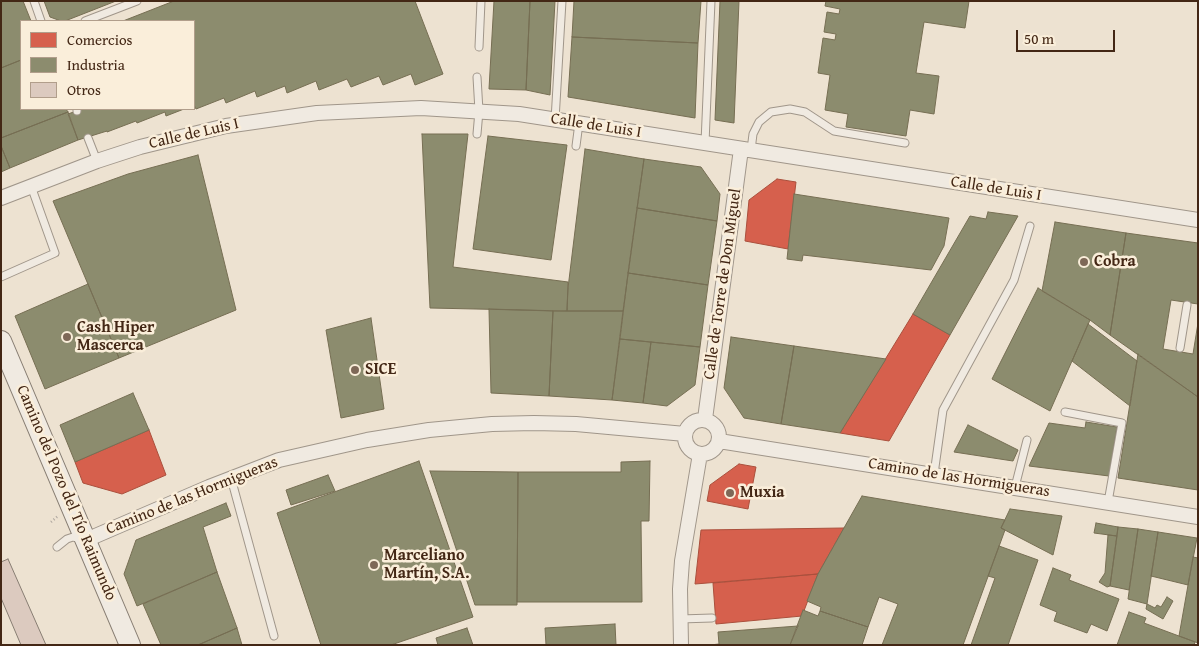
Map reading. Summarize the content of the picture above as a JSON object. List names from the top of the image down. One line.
{"streets":{"street":["Calle de Luis I","Calle de Torre de Don Miguel","Camino de las Hormigueras","Camino del Pozo del Tío Raimundo"]},"crossings":[["Calle de Luis I","Calle de Torre de Don Miguel"],["Calle de Torre de Don Miguel","Camino de las Hormigueras"],["Camino de las Hormigueras","Camino del Pozo del Tío Raimundo"]],"places":["Cobra","Cash Hiper Mascerca","SICE","Muxia","Marceliano Martín, S.A."],"legend":["Comercios","Industria","Otros"],"scale_bar":"50 m"}
